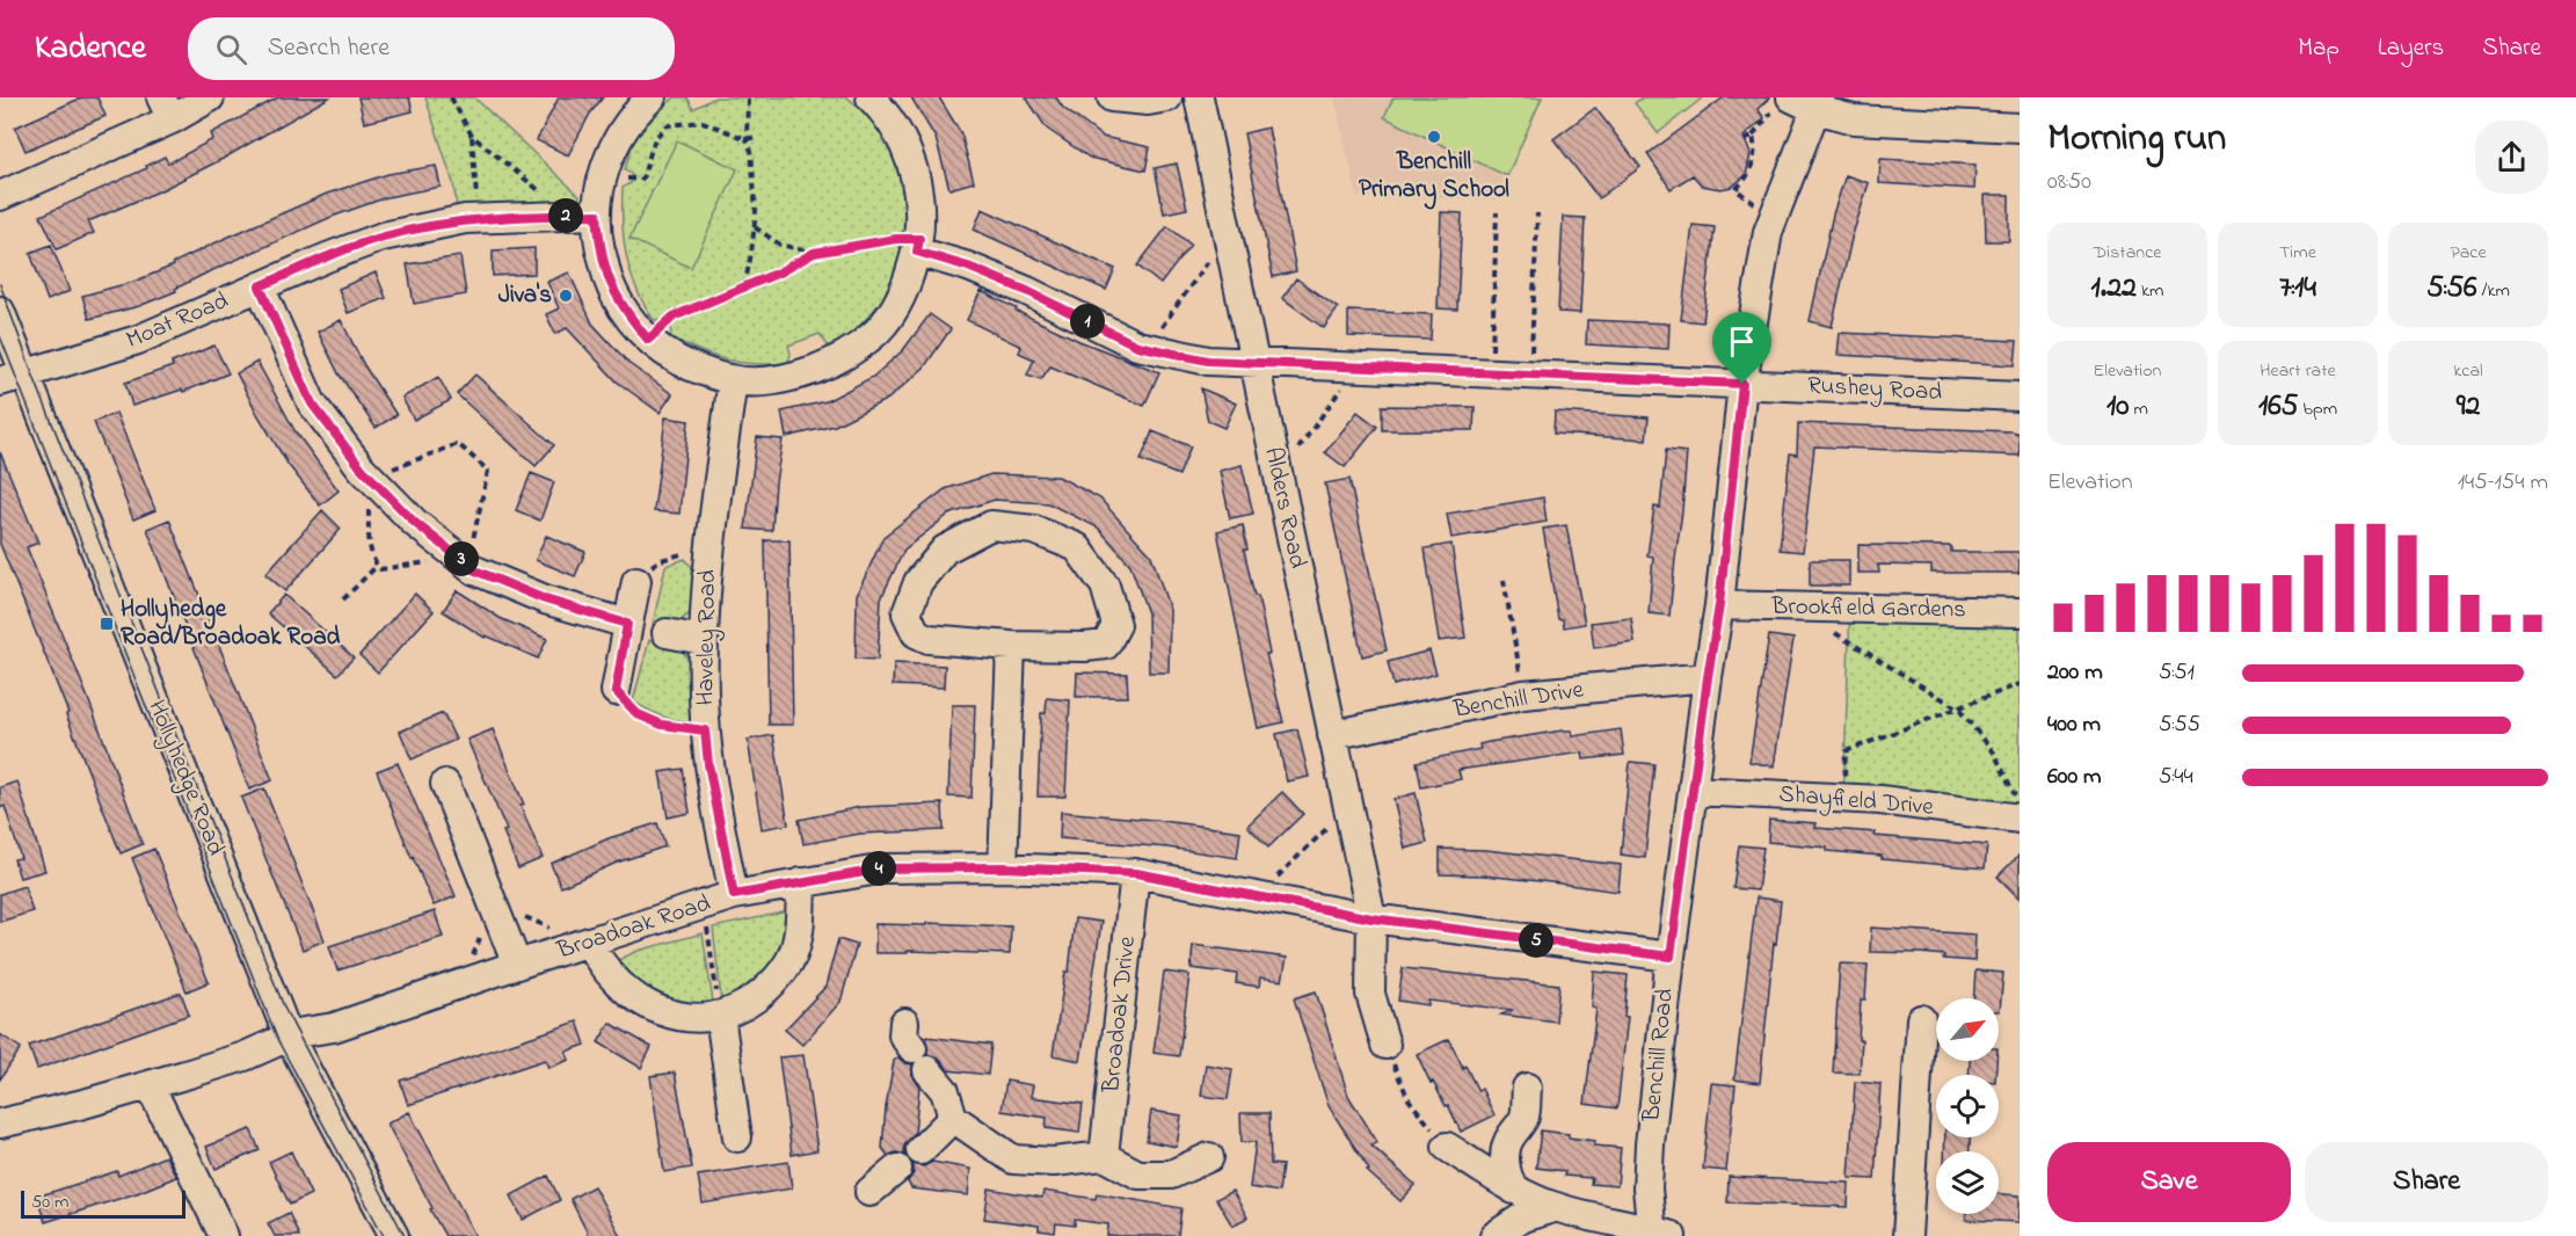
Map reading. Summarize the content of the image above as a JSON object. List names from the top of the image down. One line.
{"streets":{"street":["Moat Road","Rushey Road","Alders Road","Brookfield Gardens","Haveley Road","Benchill Drive","Hollyhedge Road","Shayfield Drive","Broadoak Road","Broadoak Drive","Benchill Road"]},"crossings":[["Moat Road","Hollyhedge Road"],["Rushey Road","Alders Road"],["Rushey Road","Benchill Road"],["Alders Road","Benchill Drive"],["Alders Road","Broadoak Road"],["Brookfield Gardens","Benchill Road"],["Haveley Road","Broadoak Road"],["Benchill Drive","Benchill Road"],["Hollyhedge Road","Broadoak Road"],["Shayfield Drive","Benchill Road"],["Broadoak Road","Broadoak Drive"],["Broadoak Road","Benchill Road"]],"places":{"other":["Benchill Primary School","Jiva's"],"transit":["Hollyhedge Road/Broadoak Road"]},"scale_bar":"50 m","north":"top right","page":{"header":"Kadence","search":"Search here","nav":["Map","Layers","Share"],"heading":["Morning run","08:50"],"pins":["2","1","3","4","5"],"stats":[["Distance","1.22 km"],["Time","7:14"],["Pace","5:56 /km"],["Elevation","10 m"],["Heart rate","165 bpm"],["kcal","92"]],"chart":["Elevation","145–154 m"],"list":[{"name":"200 m","note":"5:51"},{"name":"400 m","note":"5:55"},{"name":"600 m","note":"5:44"}],"buttons":["Save","Share"],"scale":"50 m"}}
